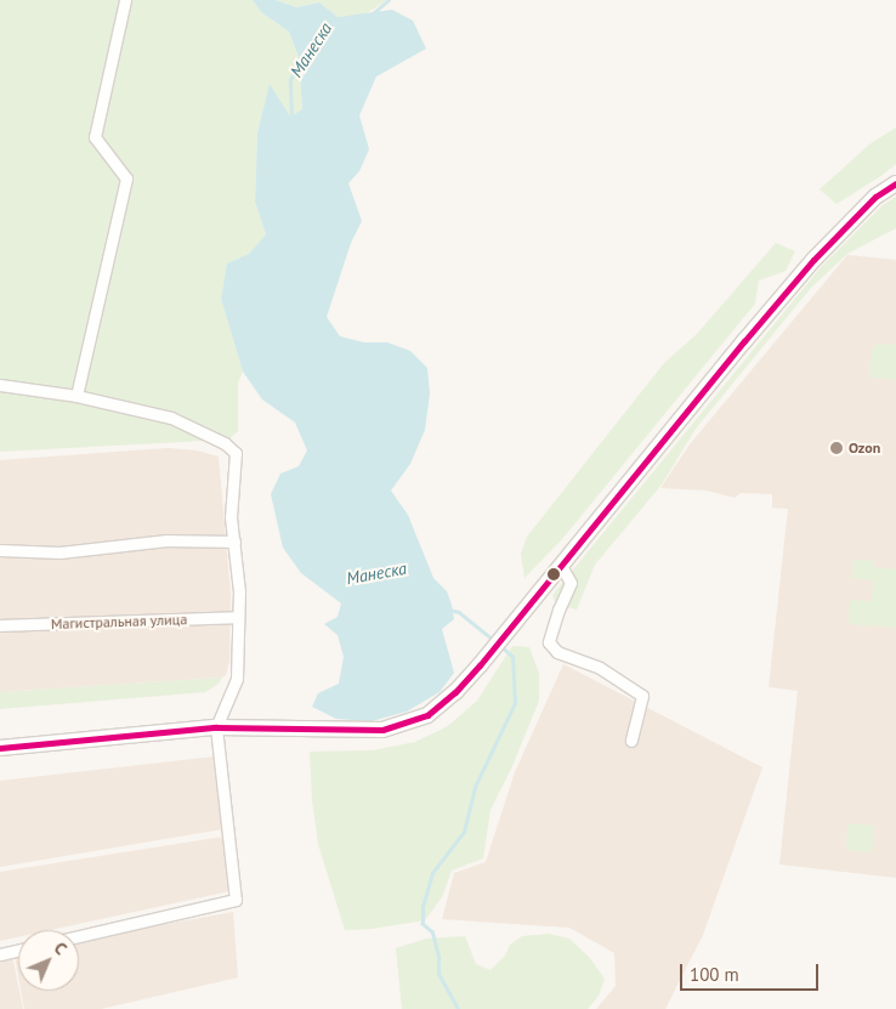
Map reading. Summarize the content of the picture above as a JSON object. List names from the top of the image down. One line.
{"streets":{"street":["Магистральная улица"]},"water":["Манеска"],"places":["Ozon"],"scale_bar":"100 m","north":"top right"}
